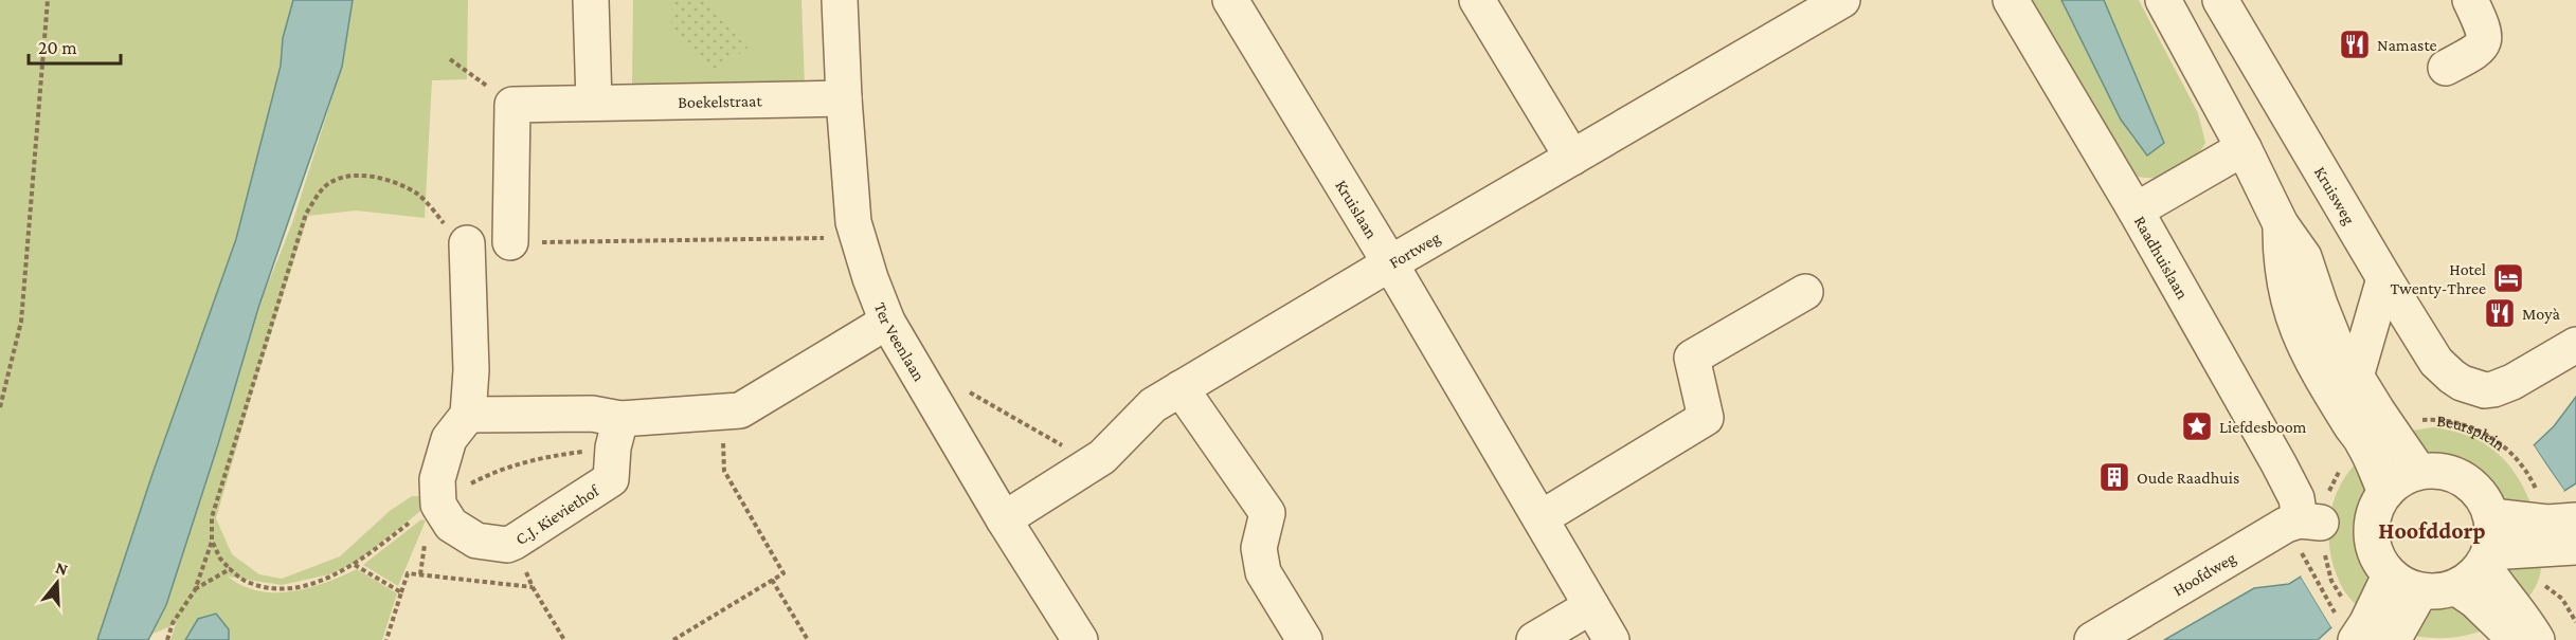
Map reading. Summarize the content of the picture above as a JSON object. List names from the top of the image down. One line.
{"streets":{"street":["Boekelstraat","Kruisweg","Kruislaan","Fortweg","Raadhuislaan","Ter Veenlaan","C.J. Kieviethof","Hoofdweg"],"path":["Beursplein"]},"crossings":[["Boekelstraat","Ter Veenlaan"],["Kruislaan","Fortweg"],["Fortweg","Ter Veenlaan"],["Raadhuislaan","Hoofdweg"]],"districts":["Hoofddorp"],"places":{"restaurant":["Namaste","Moyà"],"hotel":["Hotel Twenty-Three"],"place":["Liefdesboom"],"building":["Oude Raadhuis"]},"scale_bar":"20 m","north":"top"}
